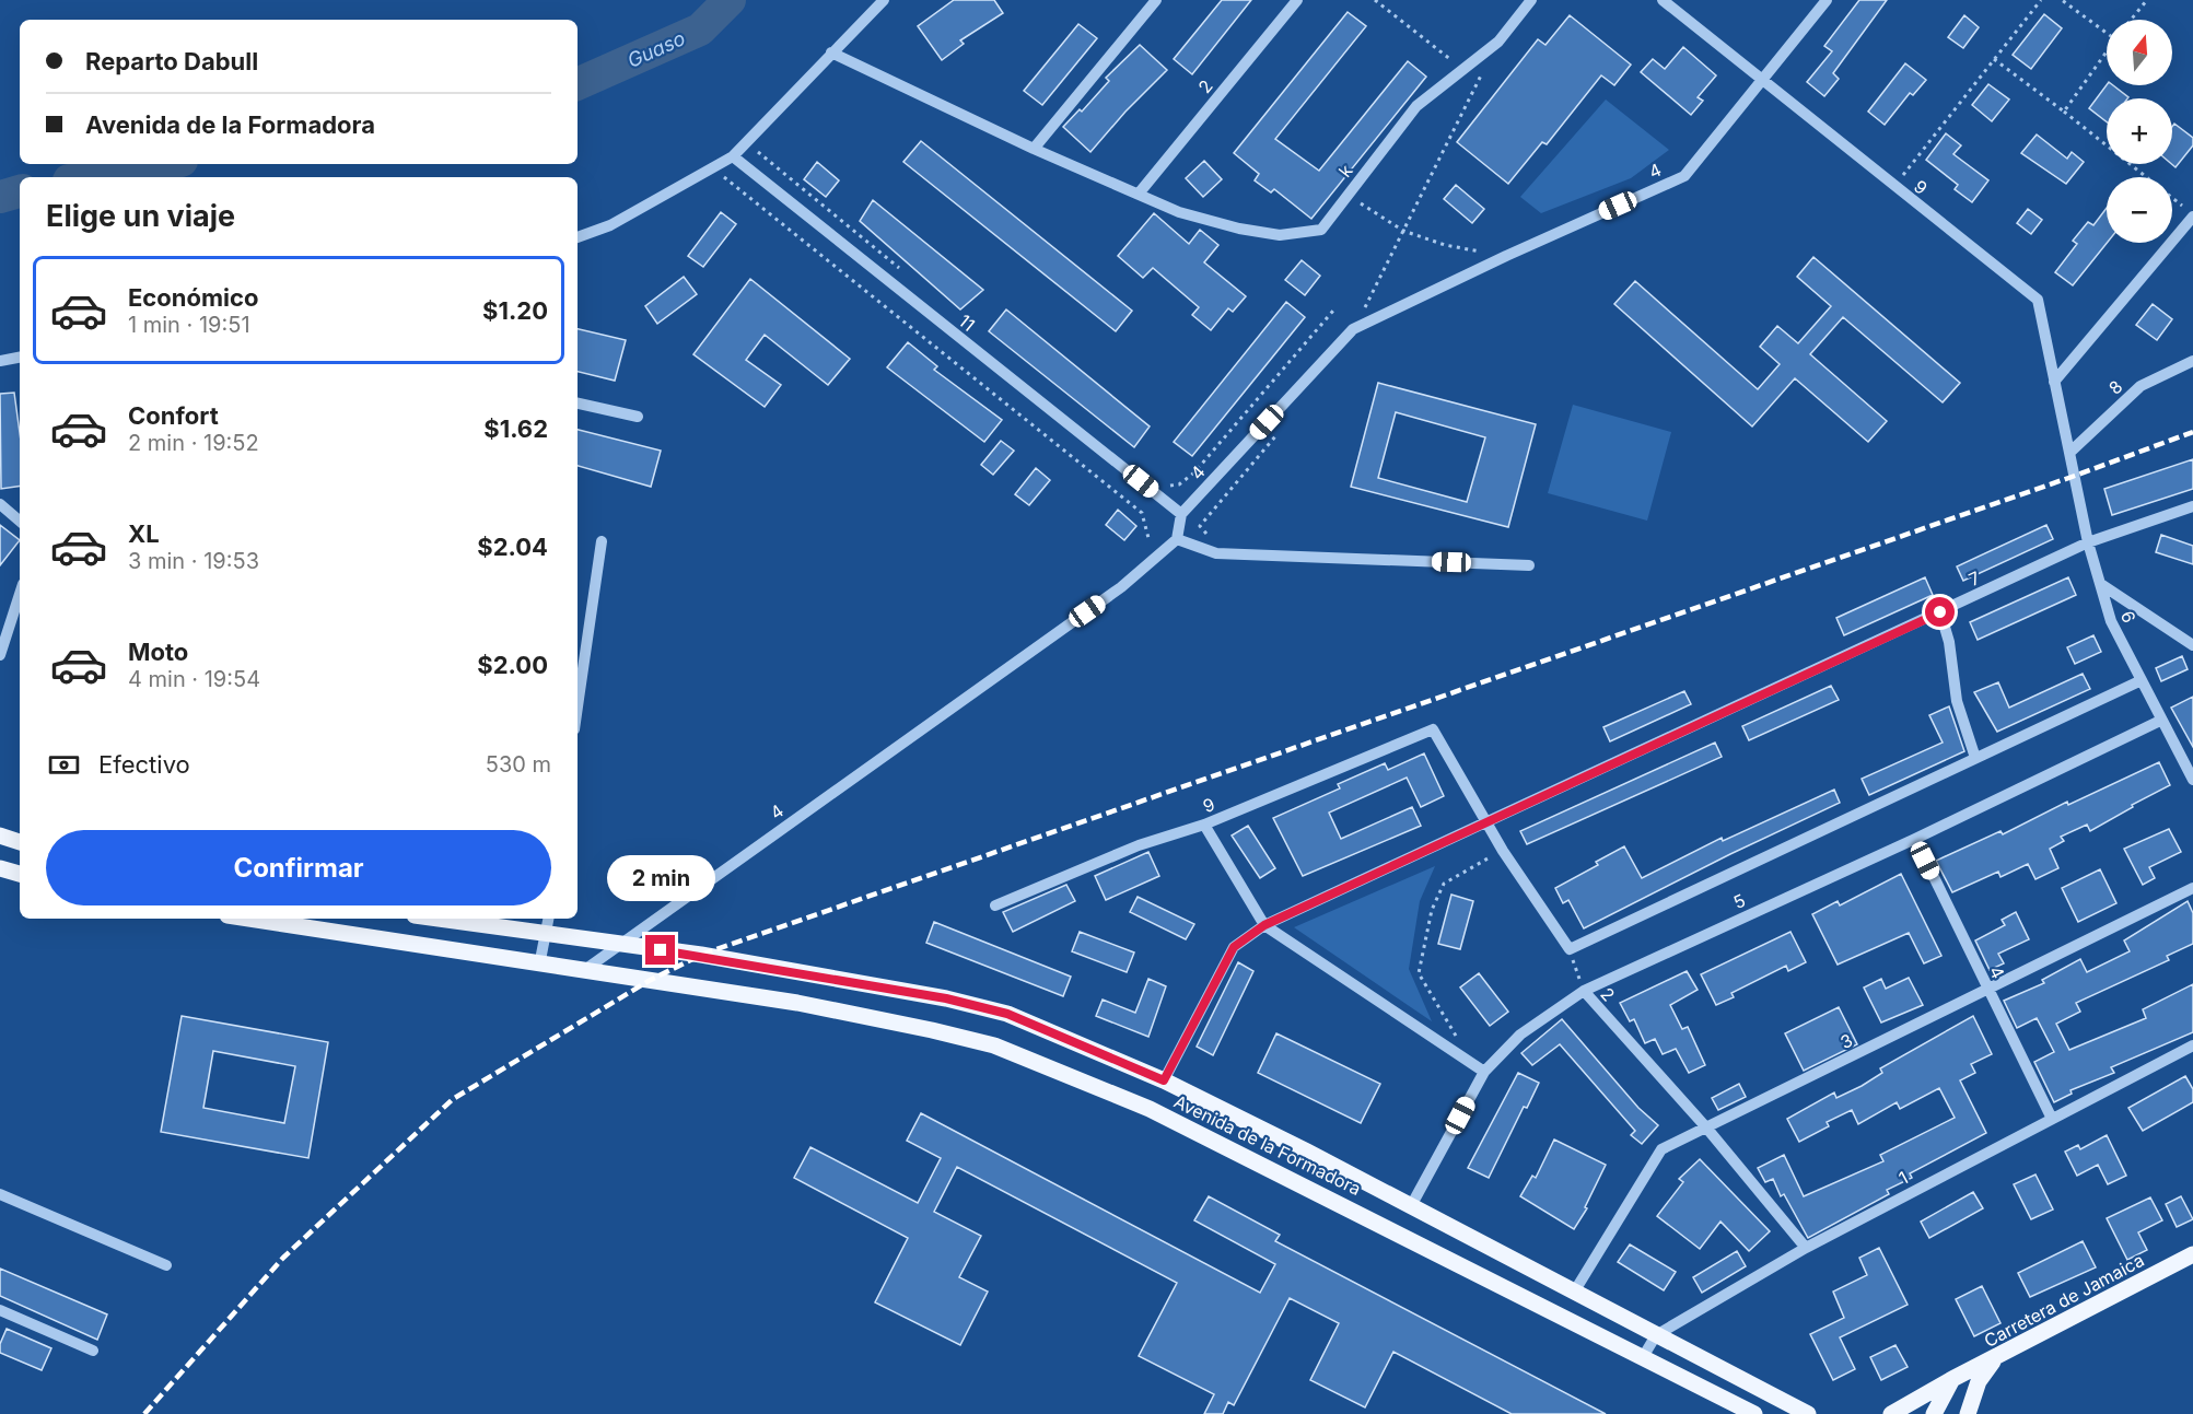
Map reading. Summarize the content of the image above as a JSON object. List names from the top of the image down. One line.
{"streets":{"main road":["Avenida de la Formadora","Carretera de Jamaica"],"street":["2","k","4","9","11","8","7","6","5","3","1"]},"crossings":[["2","k"],["2","5"],["2","3"],["2","1"],["4","9"],["4","11"],["4","5"],["4","3"],["4","Avenida de la Formadora"],["4","1"],["9","8"],["9","7"],["9","6"],["8","6"],["7","6"],["7","Avenida de la Formadora"],["6","5"],["5","Avenida de la Formadora"],["3","Avenida de la Formadora"],["Avenida de la Formadora","1"]],"water":["Guaso"],"north":"top","page":{"map_buttons":["+","−"],"banner":["Reparto Dabull","Avenida de la Formadora"],"heading":"Elige un viaje","list":[{"name":"Económico","note":"1 min · 19:51","value":"$1.20"},{"name":"Confort","note":"2 min · 19:52","value":"$1.62"},{"name":"XL","note":"3 min · 19:53","value":"$2.04"},{"name":"Moto","note":"4 min · 19:54","value":"$2.00"}],"pay":["Efectivo","530 m"],"buttons":"Confirmar","bubble":"2 min"}}
